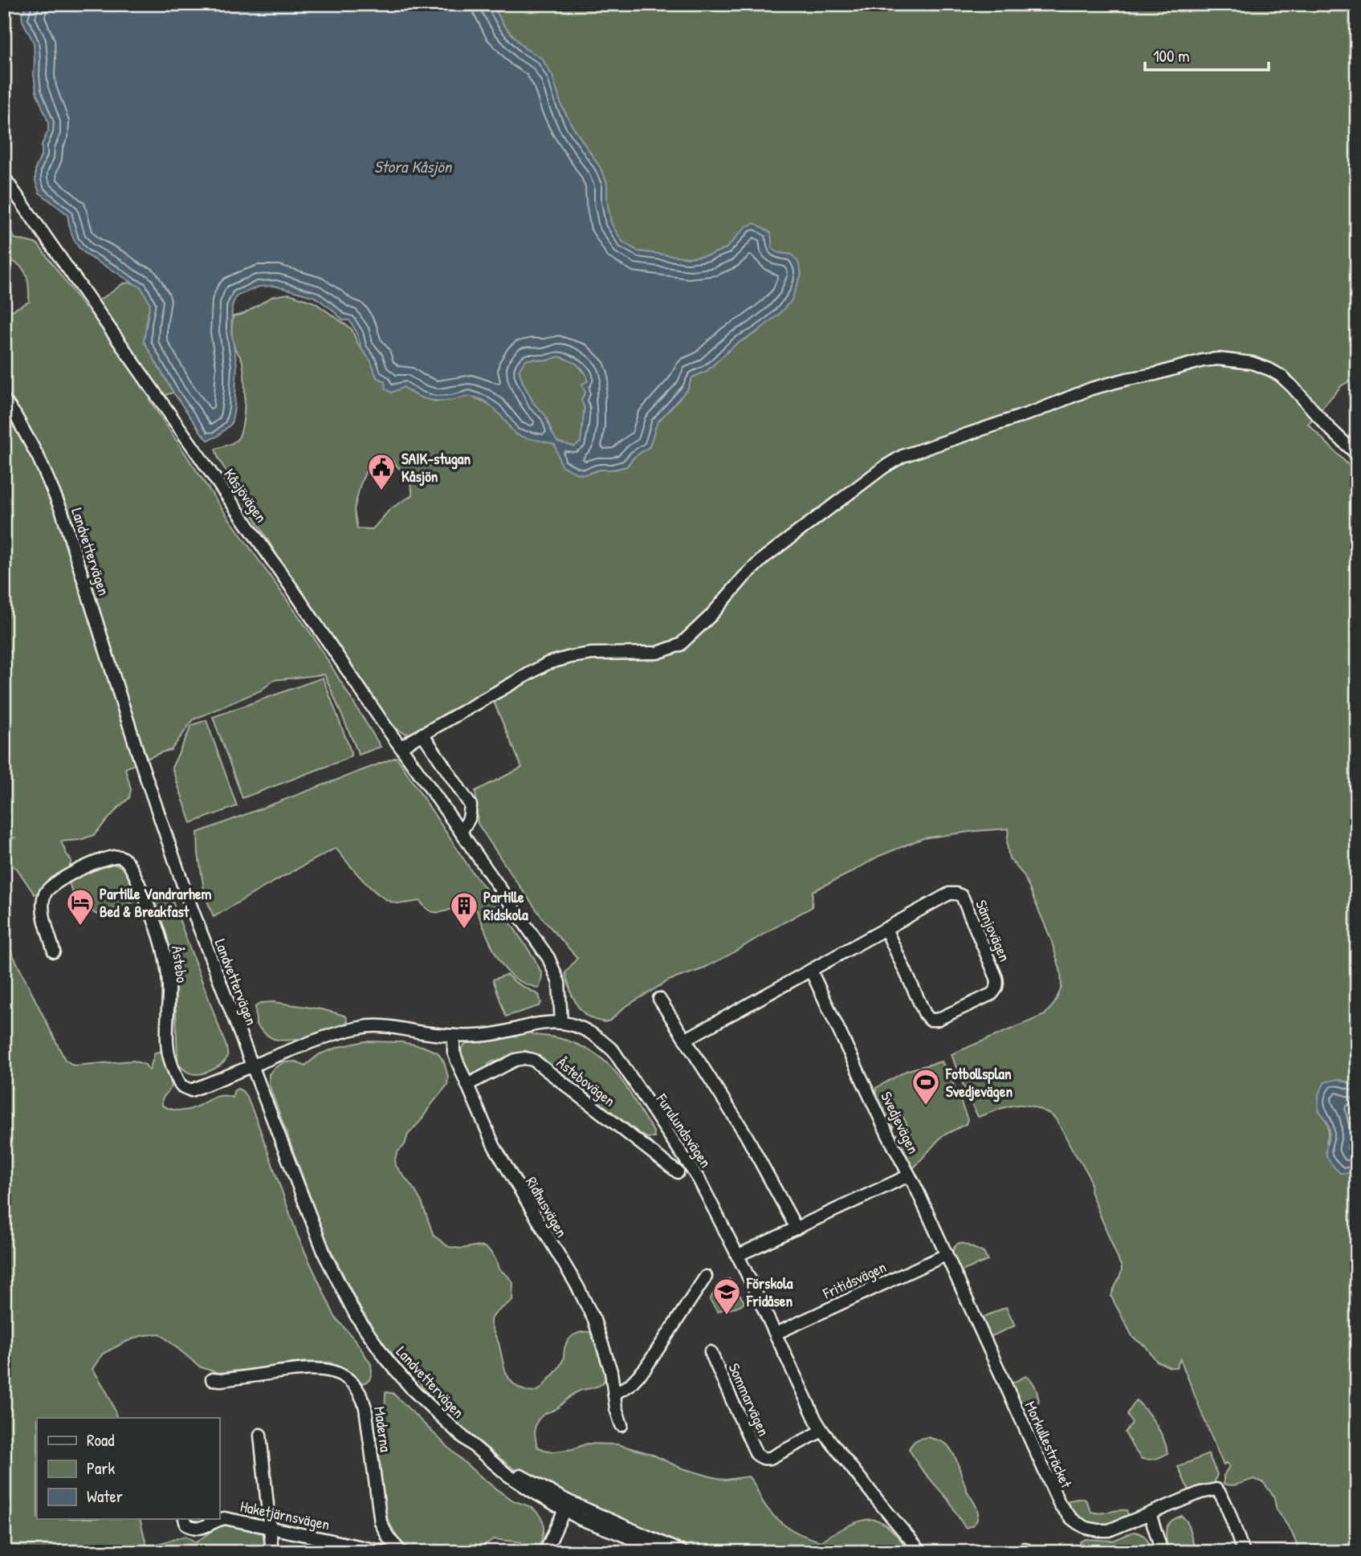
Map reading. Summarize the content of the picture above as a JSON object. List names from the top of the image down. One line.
{"streets":{"street":["Kåsjövägen","Landvettervägen","Sämjovägen","Åstebo","Åstebovägen","Svedjevägen","Furulundsvägen","Ridhusvägen","Fritidsvägen","Sommarvägen","Maderna","Morkullesträcket","Haketjärnsvägen"]},"crossings":[["Kåsjövägen","Furulundsvägen"],["Landvettervägen","Åstebo"],["Landvettervägen","Furulundsvägen"],["Sämjovägen","Svedjevägen"],["Åstebo","Furulundsvägen"],["Åstebovägen","Ridhusvägen"],["Svedjevägen","Furulundsvägen"],["Svedjevägen","Morkullesträcket"],["Furulundsvägen","Ridhusvägen"],["Furulundsvägen","Fritidsvägen"],["Furulundsvägen","Sommarvägen"],["Fritidsvägen","Morkullesträcket"]],"water":["Stora Kåsjön"],"places":{"public building":["SAIK-stugan Kåsjön"],"hotel":["Partille Vandrarhem Bed & Breakfast"],"building":["Partille Ridskola"],"sports":["Fotbollsplan Svedjevägen"],"school or university":["Förskola Fridåsen"]},"legend":["Road","Park","Water"],"scale_bar":"100 m"}
